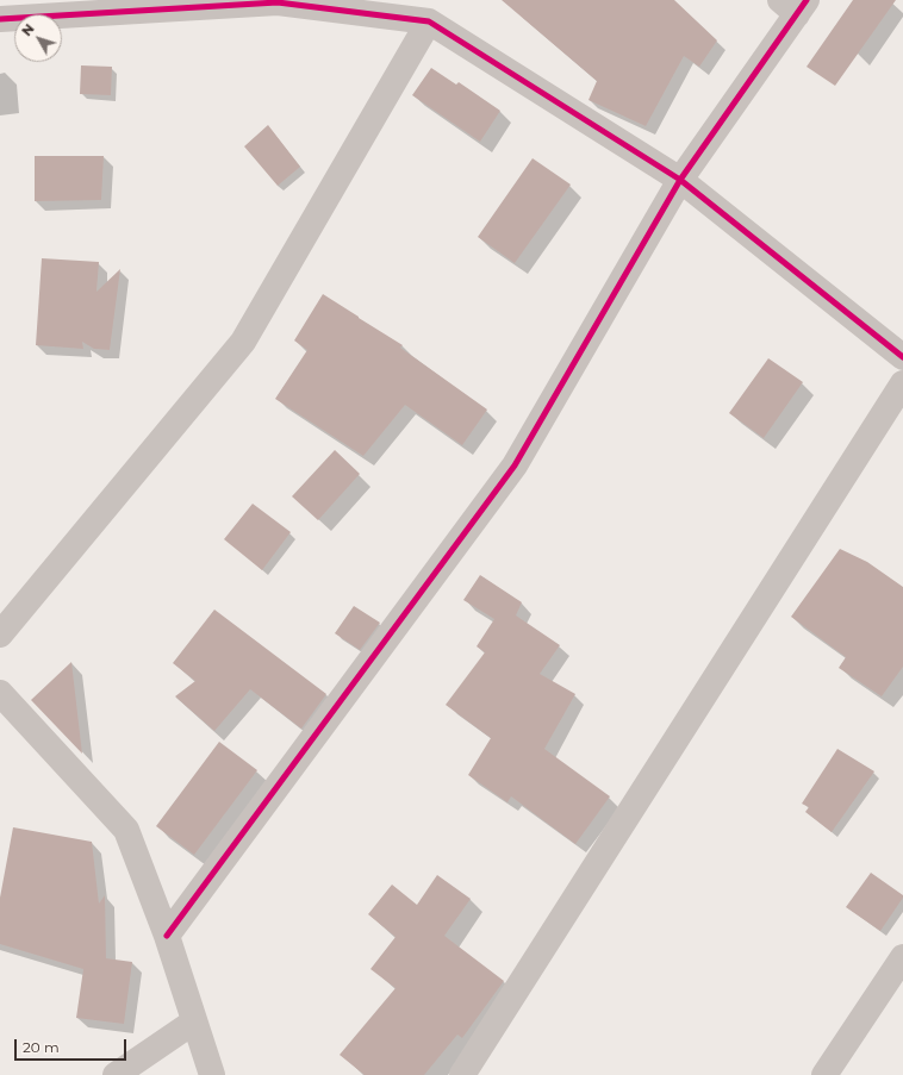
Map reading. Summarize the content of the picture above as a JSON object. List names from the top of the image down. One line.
{"scale_bar":"20 m","north":"top left"}
